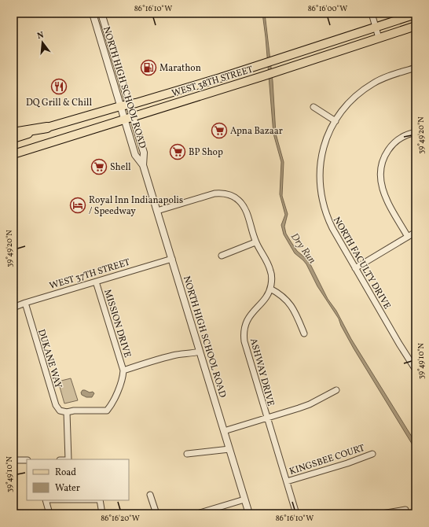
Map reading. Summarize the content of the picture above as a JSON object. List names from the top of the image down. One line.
{"streets":{"main road":["WEST 38TH STREET"],"street":["NORTH HIGH SCHOOL ROAD","NORTH FACULTY DRIVE","WEST 37TH STREET","MISSION DRIVE","DUKANE WAY","ASHWAY DRIVE","KINGSBEE COURT"]},"crossings":[["WEST 38TH STREET","NORTH HIGH SCHOOL ROAD"],["NORTH HIGH SCHOOL ROAD","WEST 37TH STREET"],["WEST 37TH STREET","MISSION DRIVE"],["WEST 37TH STREET","DUKANE WAY"],["ASHWAY DRIVE","KINGSBEE COURT"]],"water":["Dry Run"],"places":{"fuel station":["Marathon"],"restaurant":["DQ Grill & Chill"],"supermarket":["Apna Bazaar","BP Shop","Shell"],"hotel":["Royal Inn Indianapolis / Speedway"]},"legend":["Road","Water"],"north":"top","coordinates":["86°16'10\"W","86°16'00\"W","39°49'20\"N","39°49'10\"N","86°16'20\"W"]}
